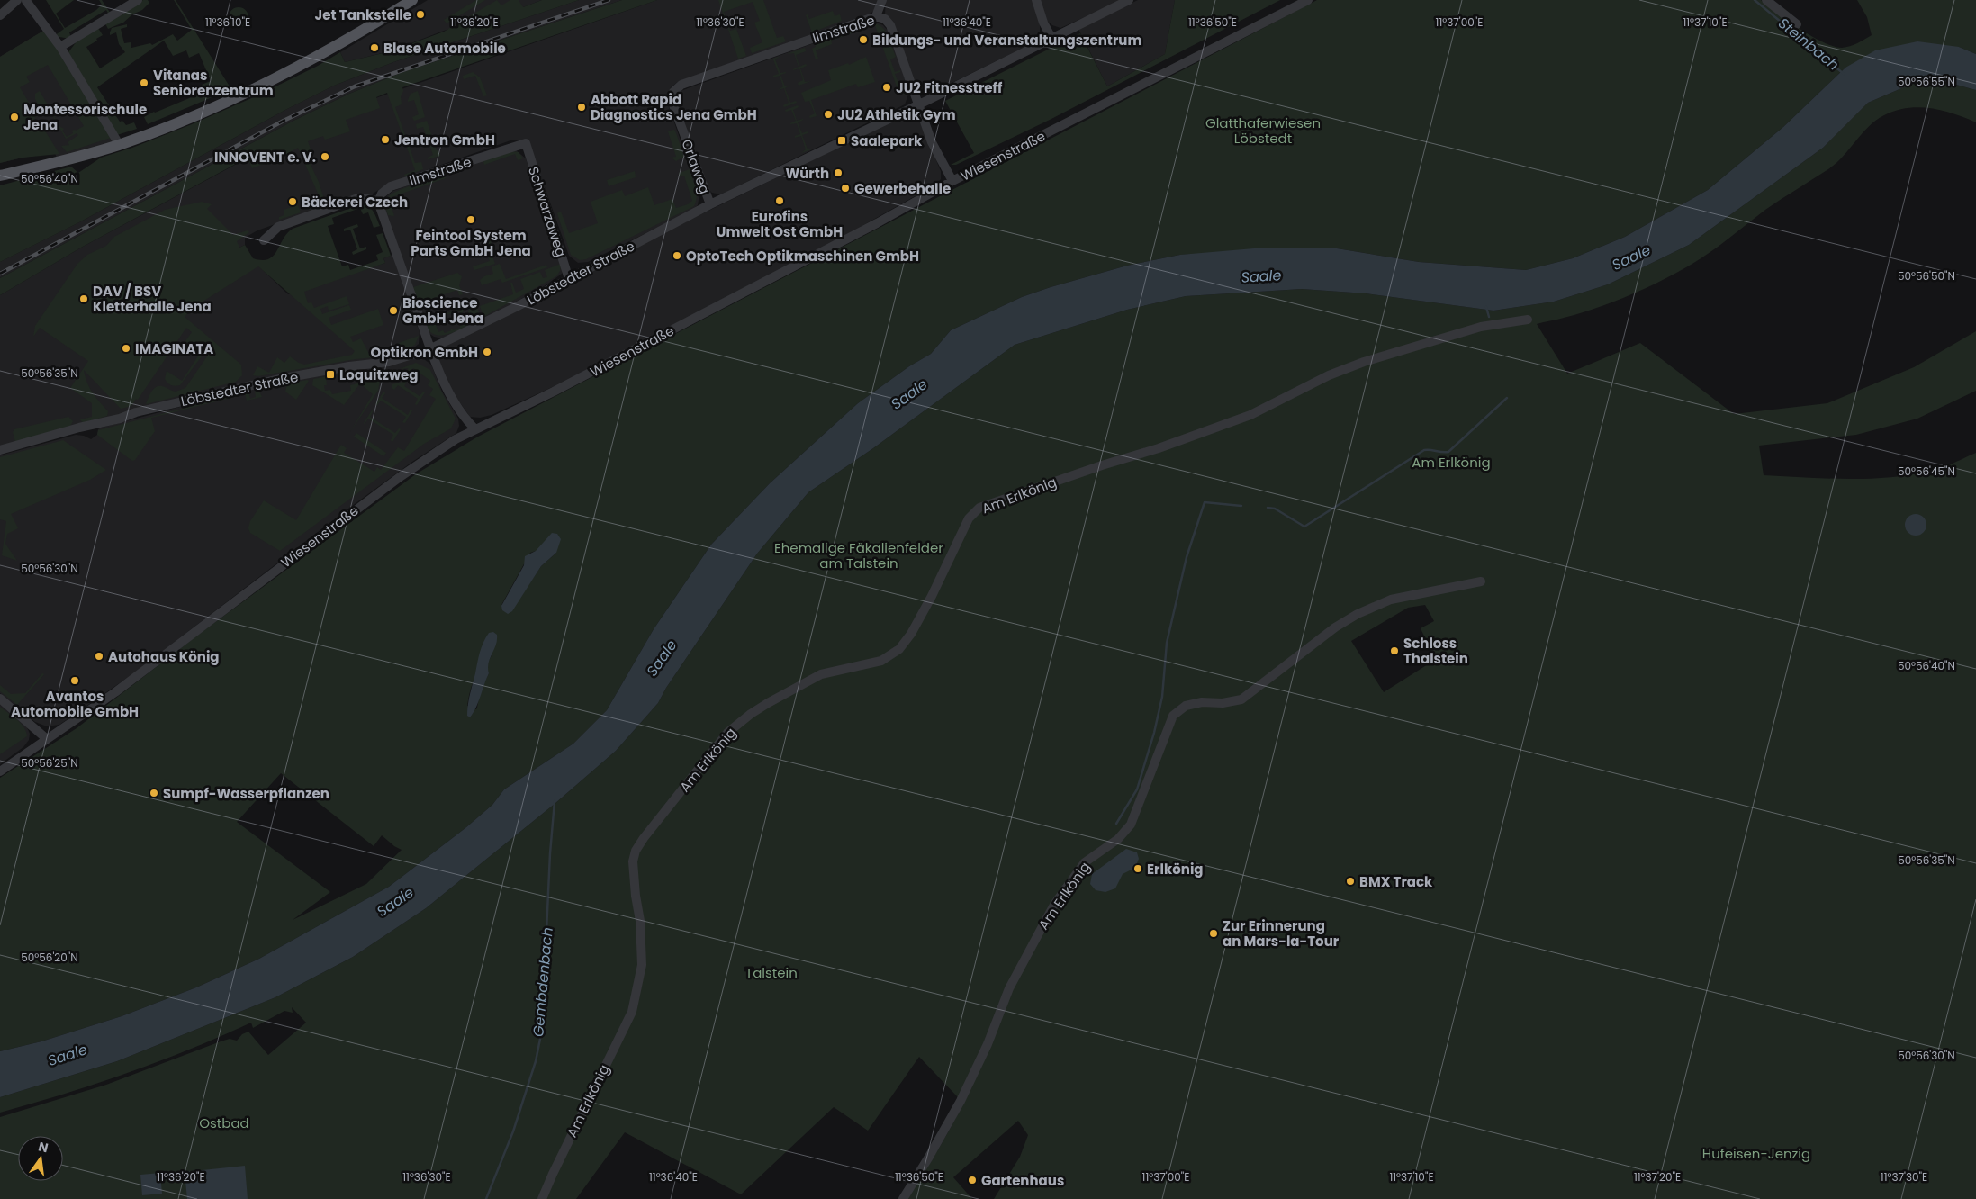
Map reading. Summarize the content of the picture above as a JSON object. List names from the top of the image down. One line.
{"streets":{"street":["Ilmstraße","Wiesenstraße","Orlaweg","Schwarzaweg","Löbstedter Straße","Am Erlkönig"]},"crossings":[["Ilmstraße","Wiesenstraße"],["Ilmstraße","Orlaweg"],["Ilmstraße","Schwarzaweg"],["Ilmstraße","Löbstedter Straße"],["Orlaweg","Löbstedter Straße"],["Schwarzaweg","Löbstedter Straße"]],"water":["Steinbach","Saale","Gembdenbach"],"parks":["Glatthaferwiesen Löbstedt","Am Erlkönig","Ehemalige Fäkalienfelder am Talstein","Talstein","Ostbad","Hufeisen-Jenzig"],"places":{"other":["Jet Tankstelle","Bildungs- und Veranstaltungszentrum","Blase Automobile","Vitanas Seniorenzentrum","JU2 Fitnesstreff","Abbott Rapid Diagnostics Jena GmbH","JU2 Athletik Gym","Montessorischule Jena","Jentron GmbH","INNOVENT e. V.","Würth","Gewerbehalle","Eurofins Umwelt Ost GmbH","Bäckerei Czech","Feintool System Parts GmbH Jena","OptoTech Optikmaschinen GmbH","DAV / BSV Kletterhalle Jena","Bioscience GmbH Jena","IMAGINATA","Optikron GmbH","Schloss Thalstein","Autohaus König","Avantos Automobile GmbH","Sumpf-Wasserpflanzen","Erlkönig","BMX Track","Zur Erinnerung an Mars-la-Tour","Gartenhaus"],"transit":["Saalepark","Loquitzweg"]},"north":"top","coordinates":["11°36'10\"E","11°36'20\"E","11°36'30\"E","11°36'40\"E","11°36'50\"E","11°37'00\"E","11°37'10\"E","50°56'55\"N","50°56'40\"N","50°56'50\"N","50°56'35\"N","50°56'45\"N","50°56'30\"N","50°56'25\"N","50°56'20\"N","11°37'20\"E","11°37'30\"E"]}
